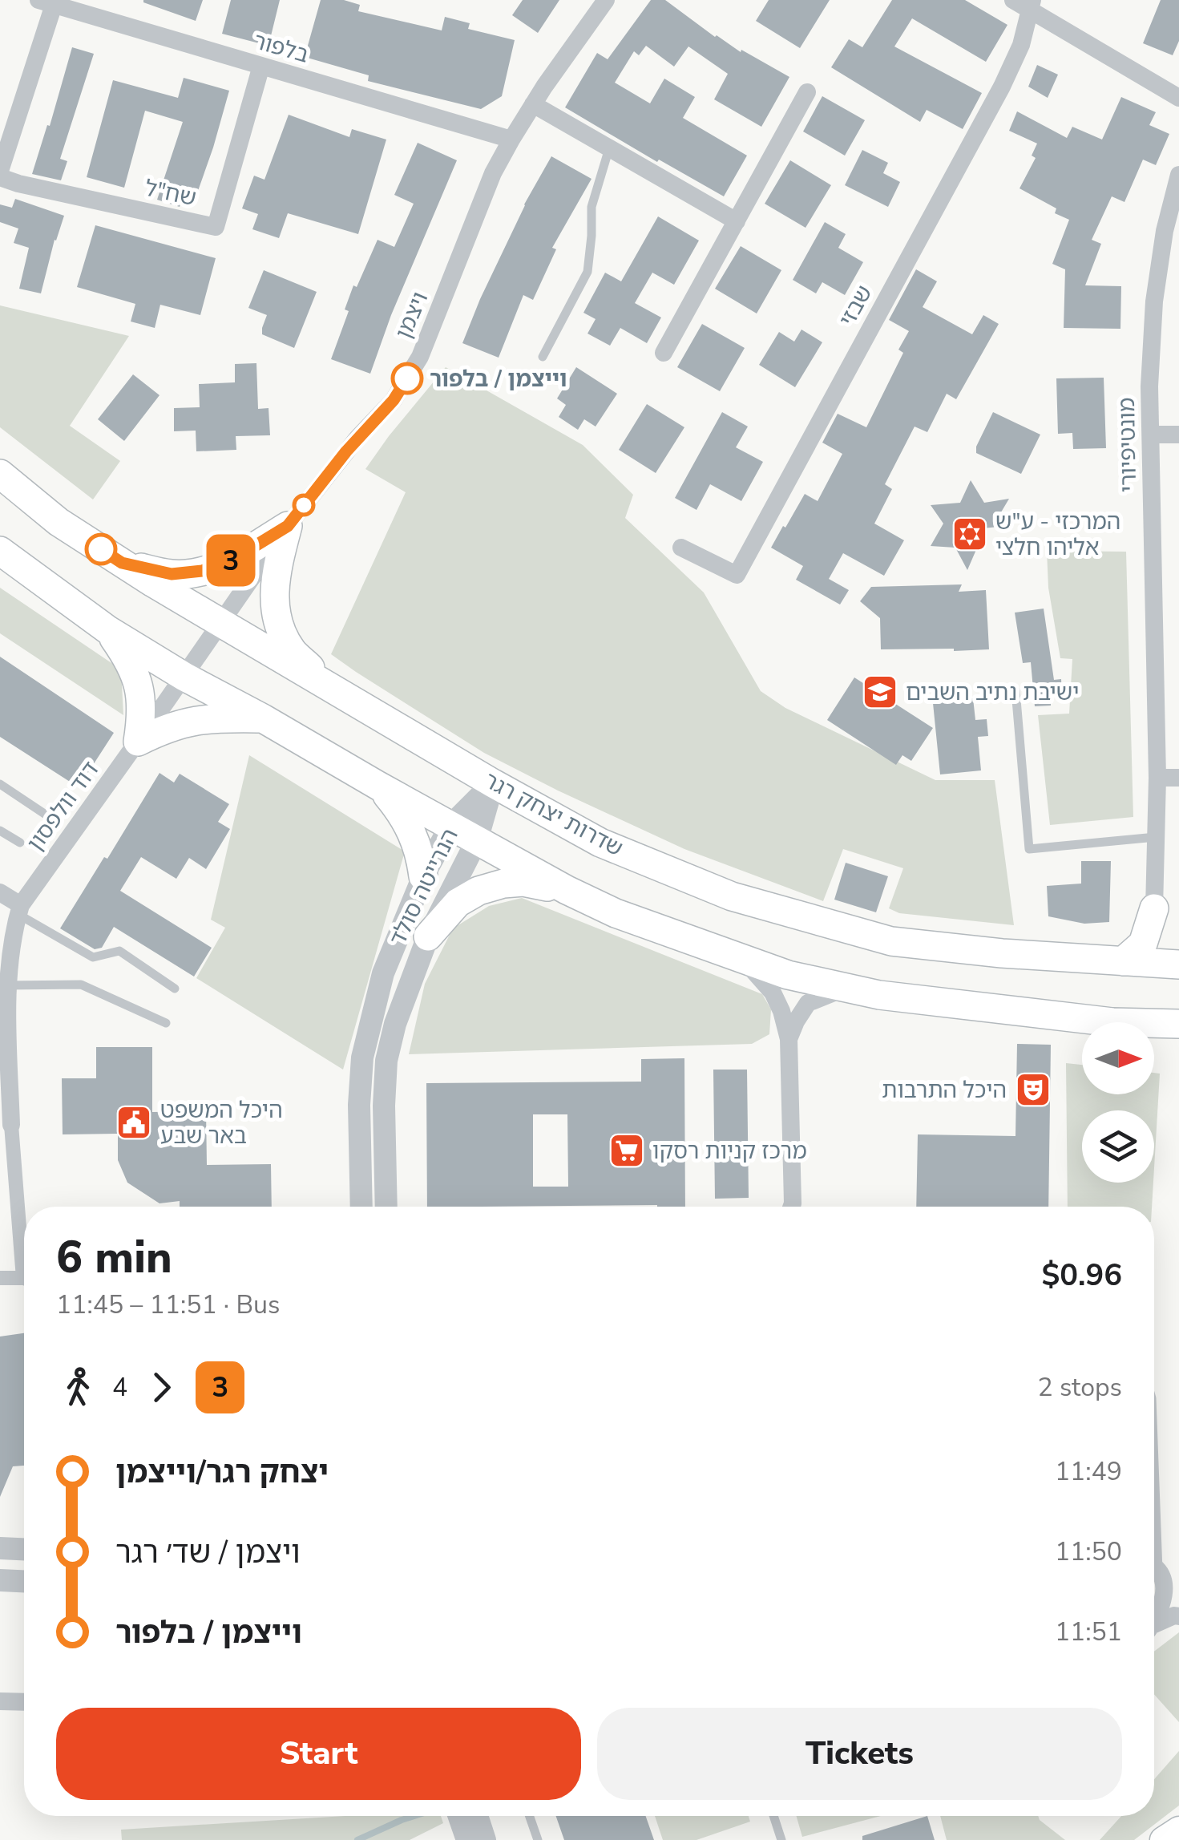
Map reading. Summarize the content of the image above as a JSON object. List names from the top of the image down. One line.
{"streets":{"main road":["שדרות יצחק רגר"],"street":["בלפור","שח\"ל","שבזי","ויצמן","מונטיפיורי","דוד וולפסון","הנרייטה סולד"]},"crossings":[["בלפור","שח\"ל"],["בלפור","ויצמן"],["ויצמן","דוד וולפסון"],["ויצמן","שדרות יצחק רגר"],["דוד וולפסון","שדרות יצחק רגר"],["שדרות יצחק רגר","הנרייטה סולד"]],"places":{"other":["וייצמן / בלפור"],"synagogue":["המרכזי - ע\"ש אליהו חלצי"],"school or university":["ישיבת נתיב השבים"],"theatre":["היכל התרבות"],"public building":["היכל המשפט באר שבע"],"supermarket":["מרכז קניות רסקו"]},"lines":["bus line 3"],"north":"right","page":{"on_map":"3","heading":["6 min","11:45 – 11:51 · Bus","$0.96"],"legs":["4","3","2 stops"],"list":[{"name":"יצחק רגר/וייצמן","value":"11:49"},{"name":"ויצמן / שד׳ רגר","value":"11:50"},{"name":"וייצמן / בלפור","value":"11:51"}],"buttons":["Start","Tickets"]}}
